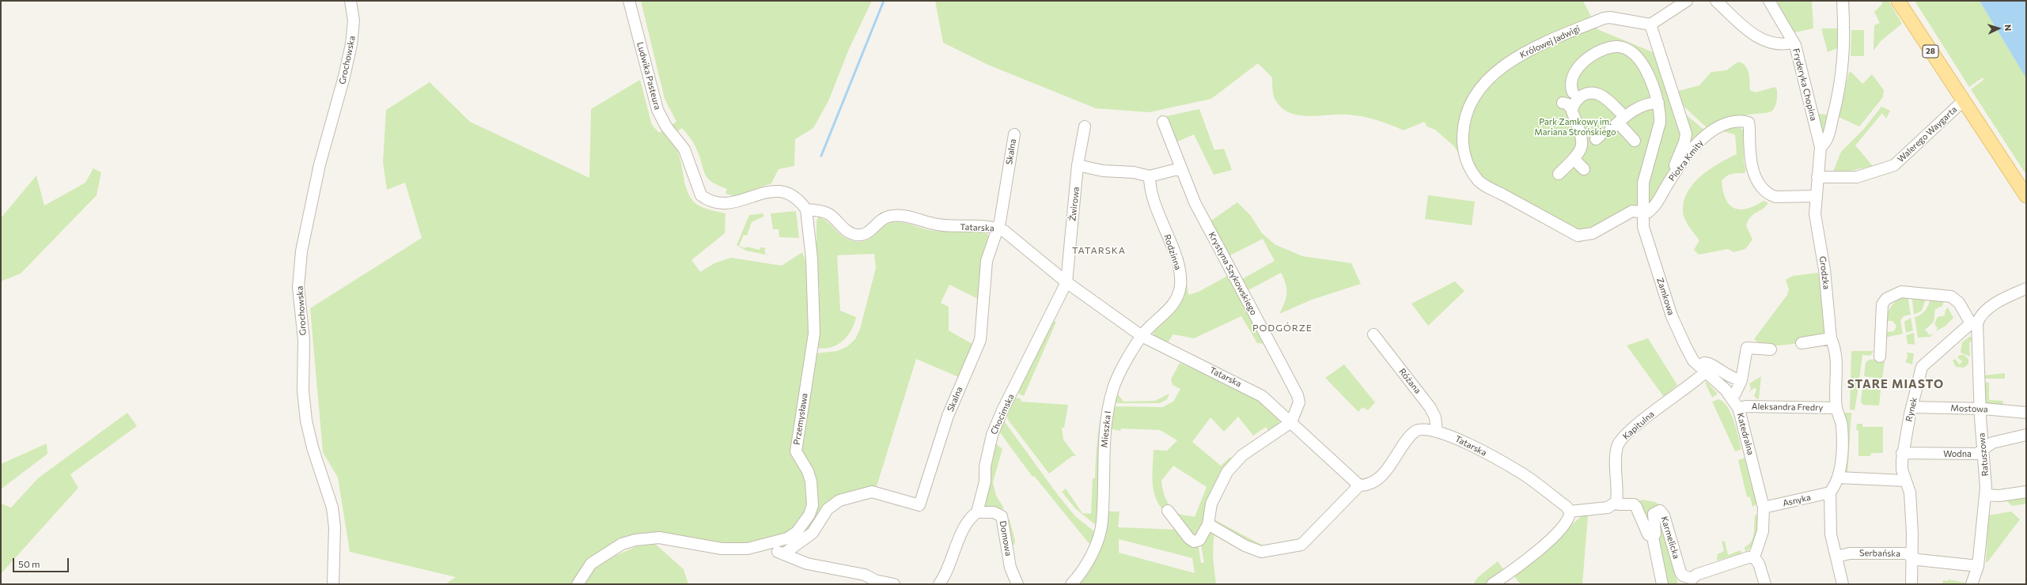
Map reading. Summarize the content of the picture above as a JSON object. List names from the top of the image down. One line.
{"streets":{"main road":["28"],"street":["Królowej Jadwigi","Grochowska","Ludwika Pasteura","Fryderyka Chopina","Walerego Waygarta","Skalna","Piotra Kmity","Żwirowa","Tatarska","Rodzinna","Grodzka","Krystyna Szykowskiego","Zamkowa","Różana","Aleksandra Fredry","Mostowa","Rynek","Chocimska","Przemysława","Kapitulna","Mieszka I","Katedralna","Wodna","Ratuszowa","Asnyka","Karmelicka","Domowa","Serbańska"]},"crossings":[["Królowej Jadwigi","Piotra Kmity"],["Królowej Jadwigi","Zamkowa"],["28","Walerego Waygarta"],["Ludwika Pasteura","Tatarska"],["Ludwika Pasteura","Przemysława"],["Fryderyka Chopina","Grodzka"],["Walerego Waygarta","Grodzka"],["Skalna","Tatarska"],["Piotra Kmity","Grodzka"],["Piotra Kmity","Zamkowa"],["Żwirowa","Tatarska"],["Żwirowa","Chocimska"],["Tatarska","Rodzinna"],["Tatarska","Krystyna Szykowskiego"],["Tatarska","Różana"],["Tatarska","Chocimska"],["Tatarska","Przemysława"],["Tatarska","Mieszka I"],["Rodzinna","Mieszka I"],["Grodzka","Aleksandra Fredry"],["Zamkowa","Kapitulna"],["Zamkowa","Katedralna"],["Aleksandra Fredry","Katedralna"],["Mostowa","Rynek"],["Mostowa","Ratuszowa"],["Rynek","Wodna"],["Rynek","Ratuszowa"],["Rynek","Serbańska"],["Chocimska","Domowa"],["Kapitulna","Katedralna"],["Kapitulna","Karmelicka"],["Katedralna","Asnyka"],["Wodna","Ratuszowa"],["Ratuszowa","Serbańska"]],"districts":["TATARSKA","PODGÓRZE","STARE MIASTO"],"parks":["Park Zamkowy im. Mariana Strońskiego"],"scale_bar":"50 m","north":"right"}
